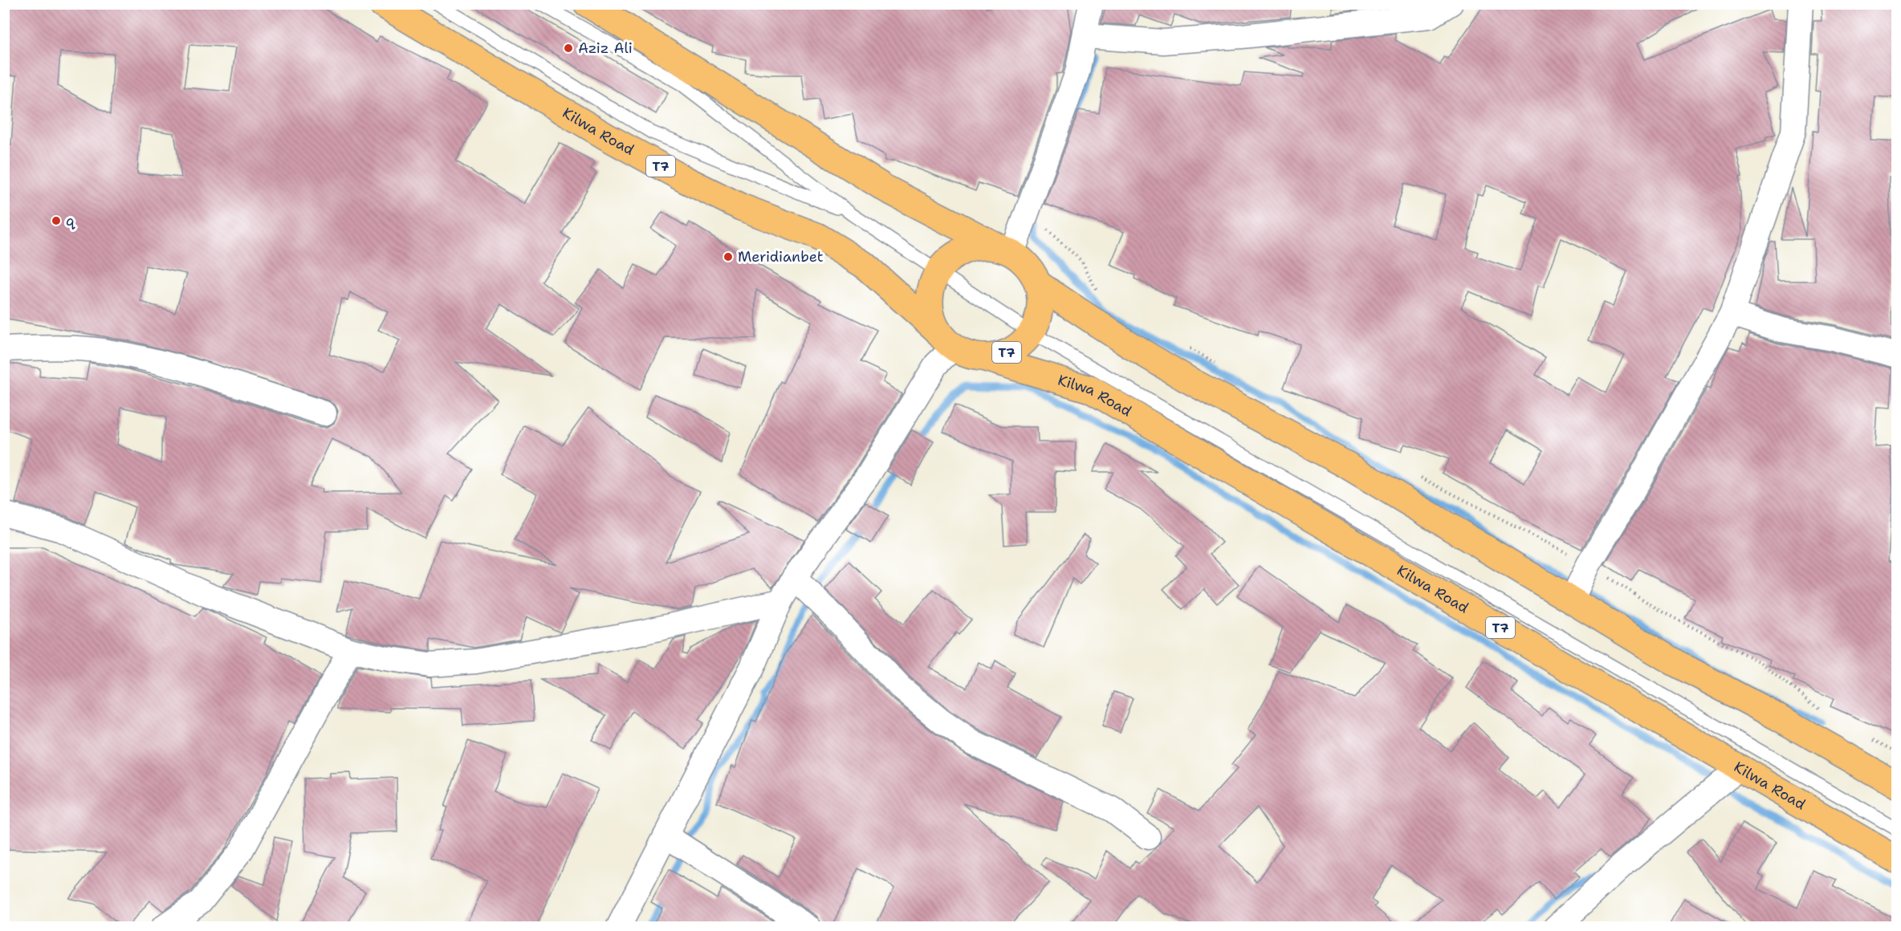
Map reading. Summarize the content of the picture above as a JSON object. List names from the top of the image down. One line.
{"streets":{"highway":["Kilwa Road","T7"]},"crossings":[["Kilwa Road","T7"]],"places":["Aziz Ali","q","Meridianbet"]}
